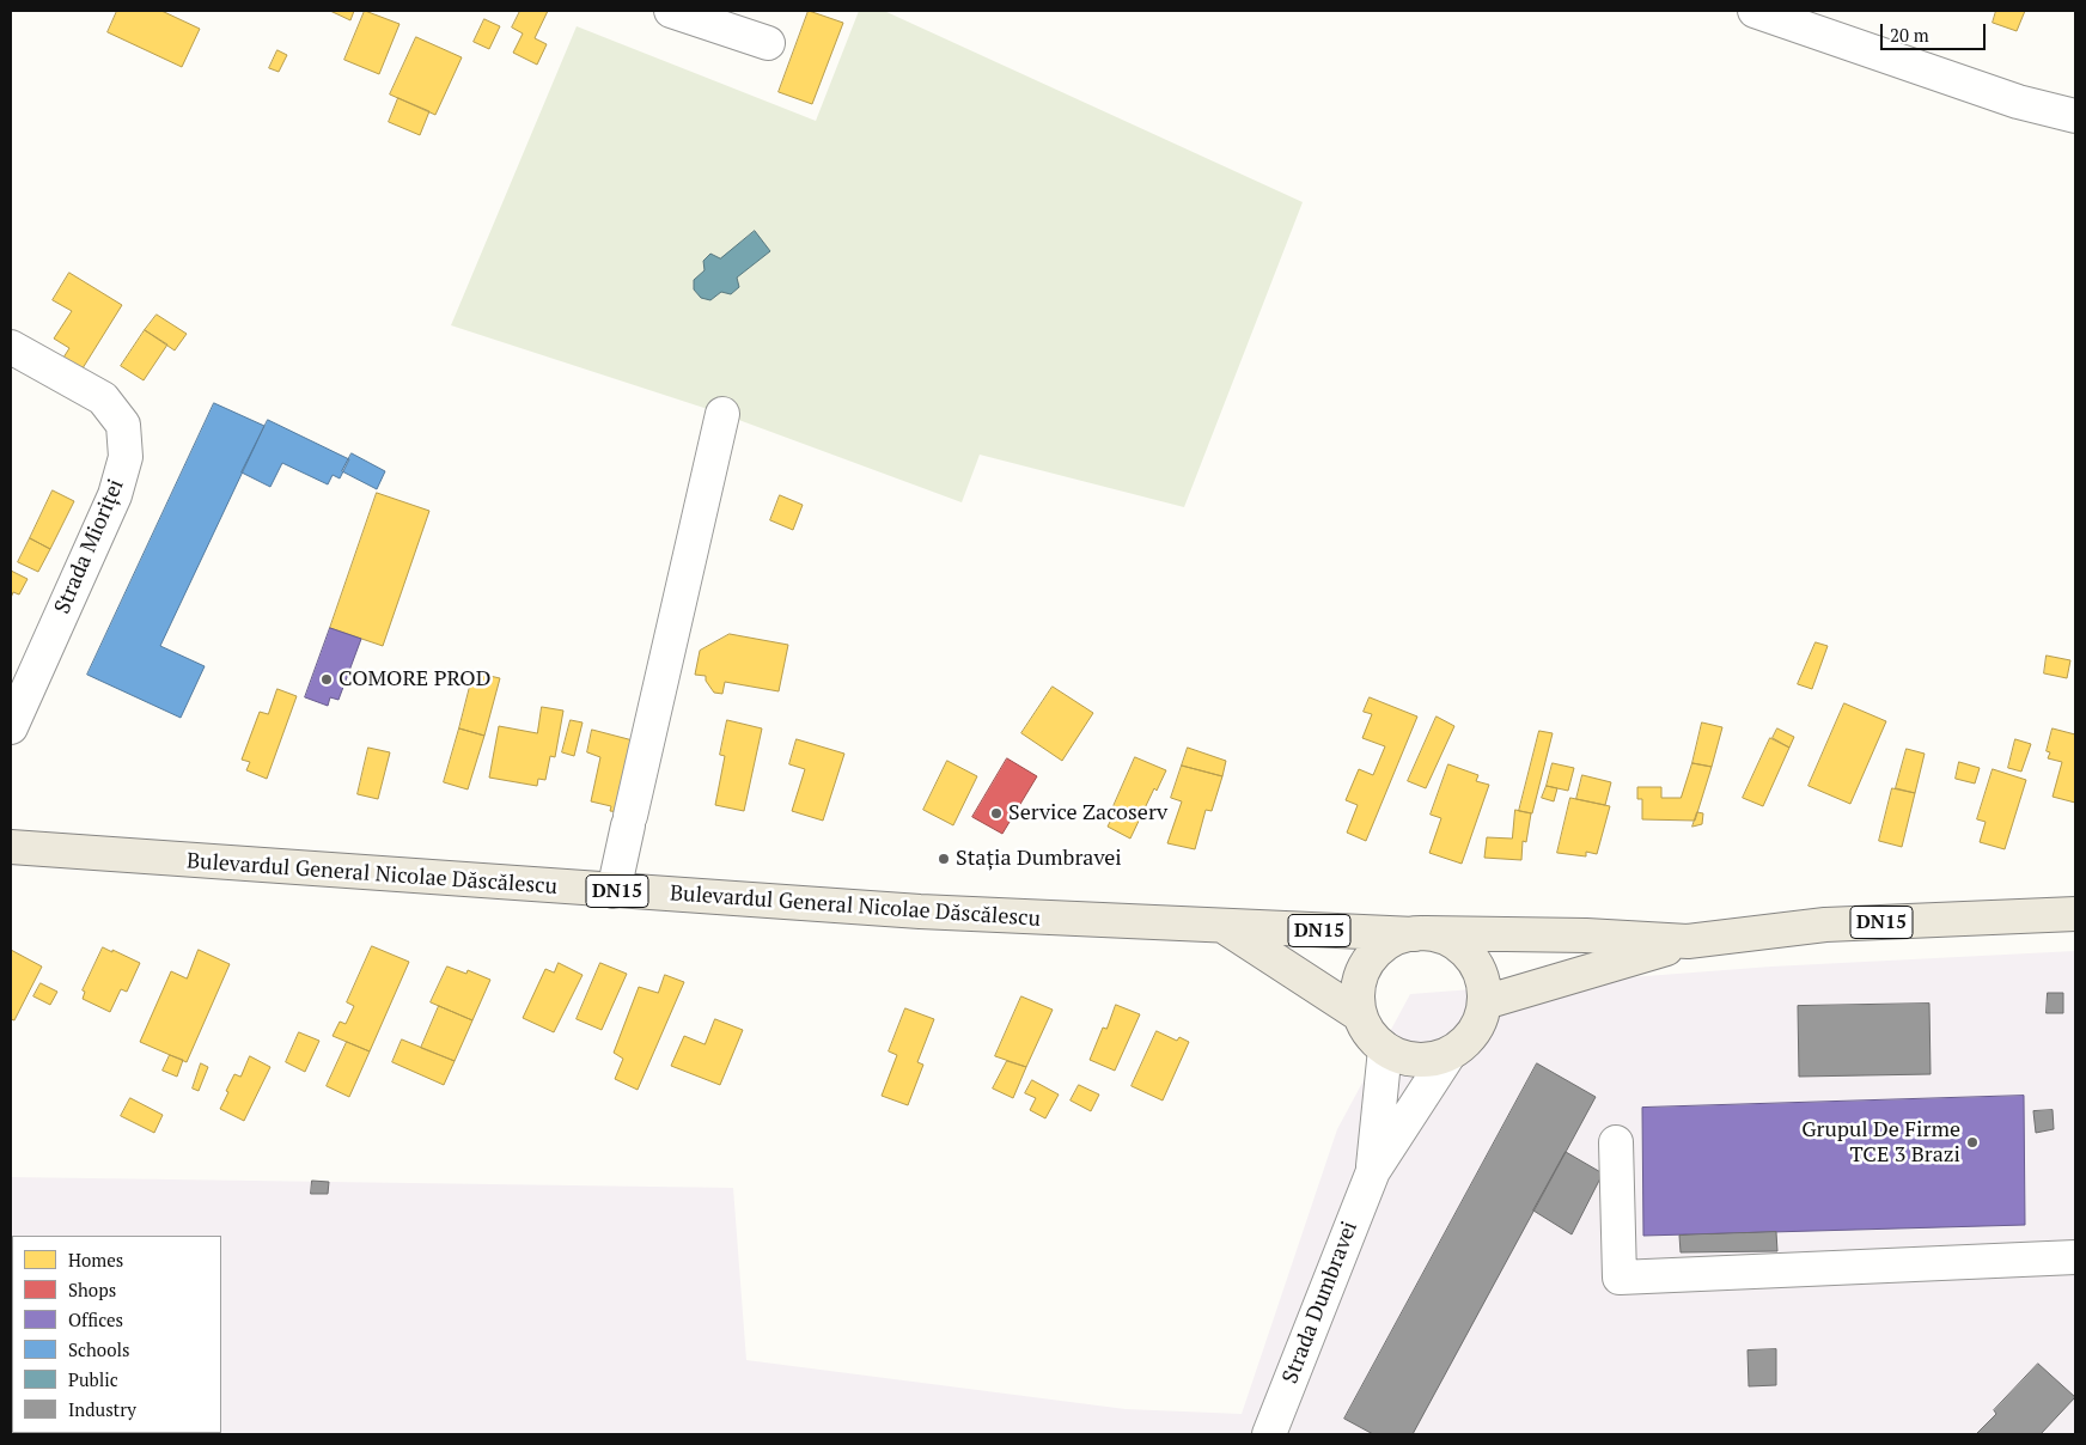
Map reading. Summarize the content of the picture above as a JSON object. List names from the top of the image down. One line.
{"streets":{"main road":["Bulevardul General Nicolae Dăscălescu","DN15"],"street":["Strada Mioriței","Strada Dumbravei"]},"places":["COMORE PROD","Service Zacoserv","Stația Dumbravei","Grupul De Firme TCE 3 Brazi"],"legend":["Homes","Shops","Offices","Schools","Public","Industry"],"scale_bar":"20 m"}
